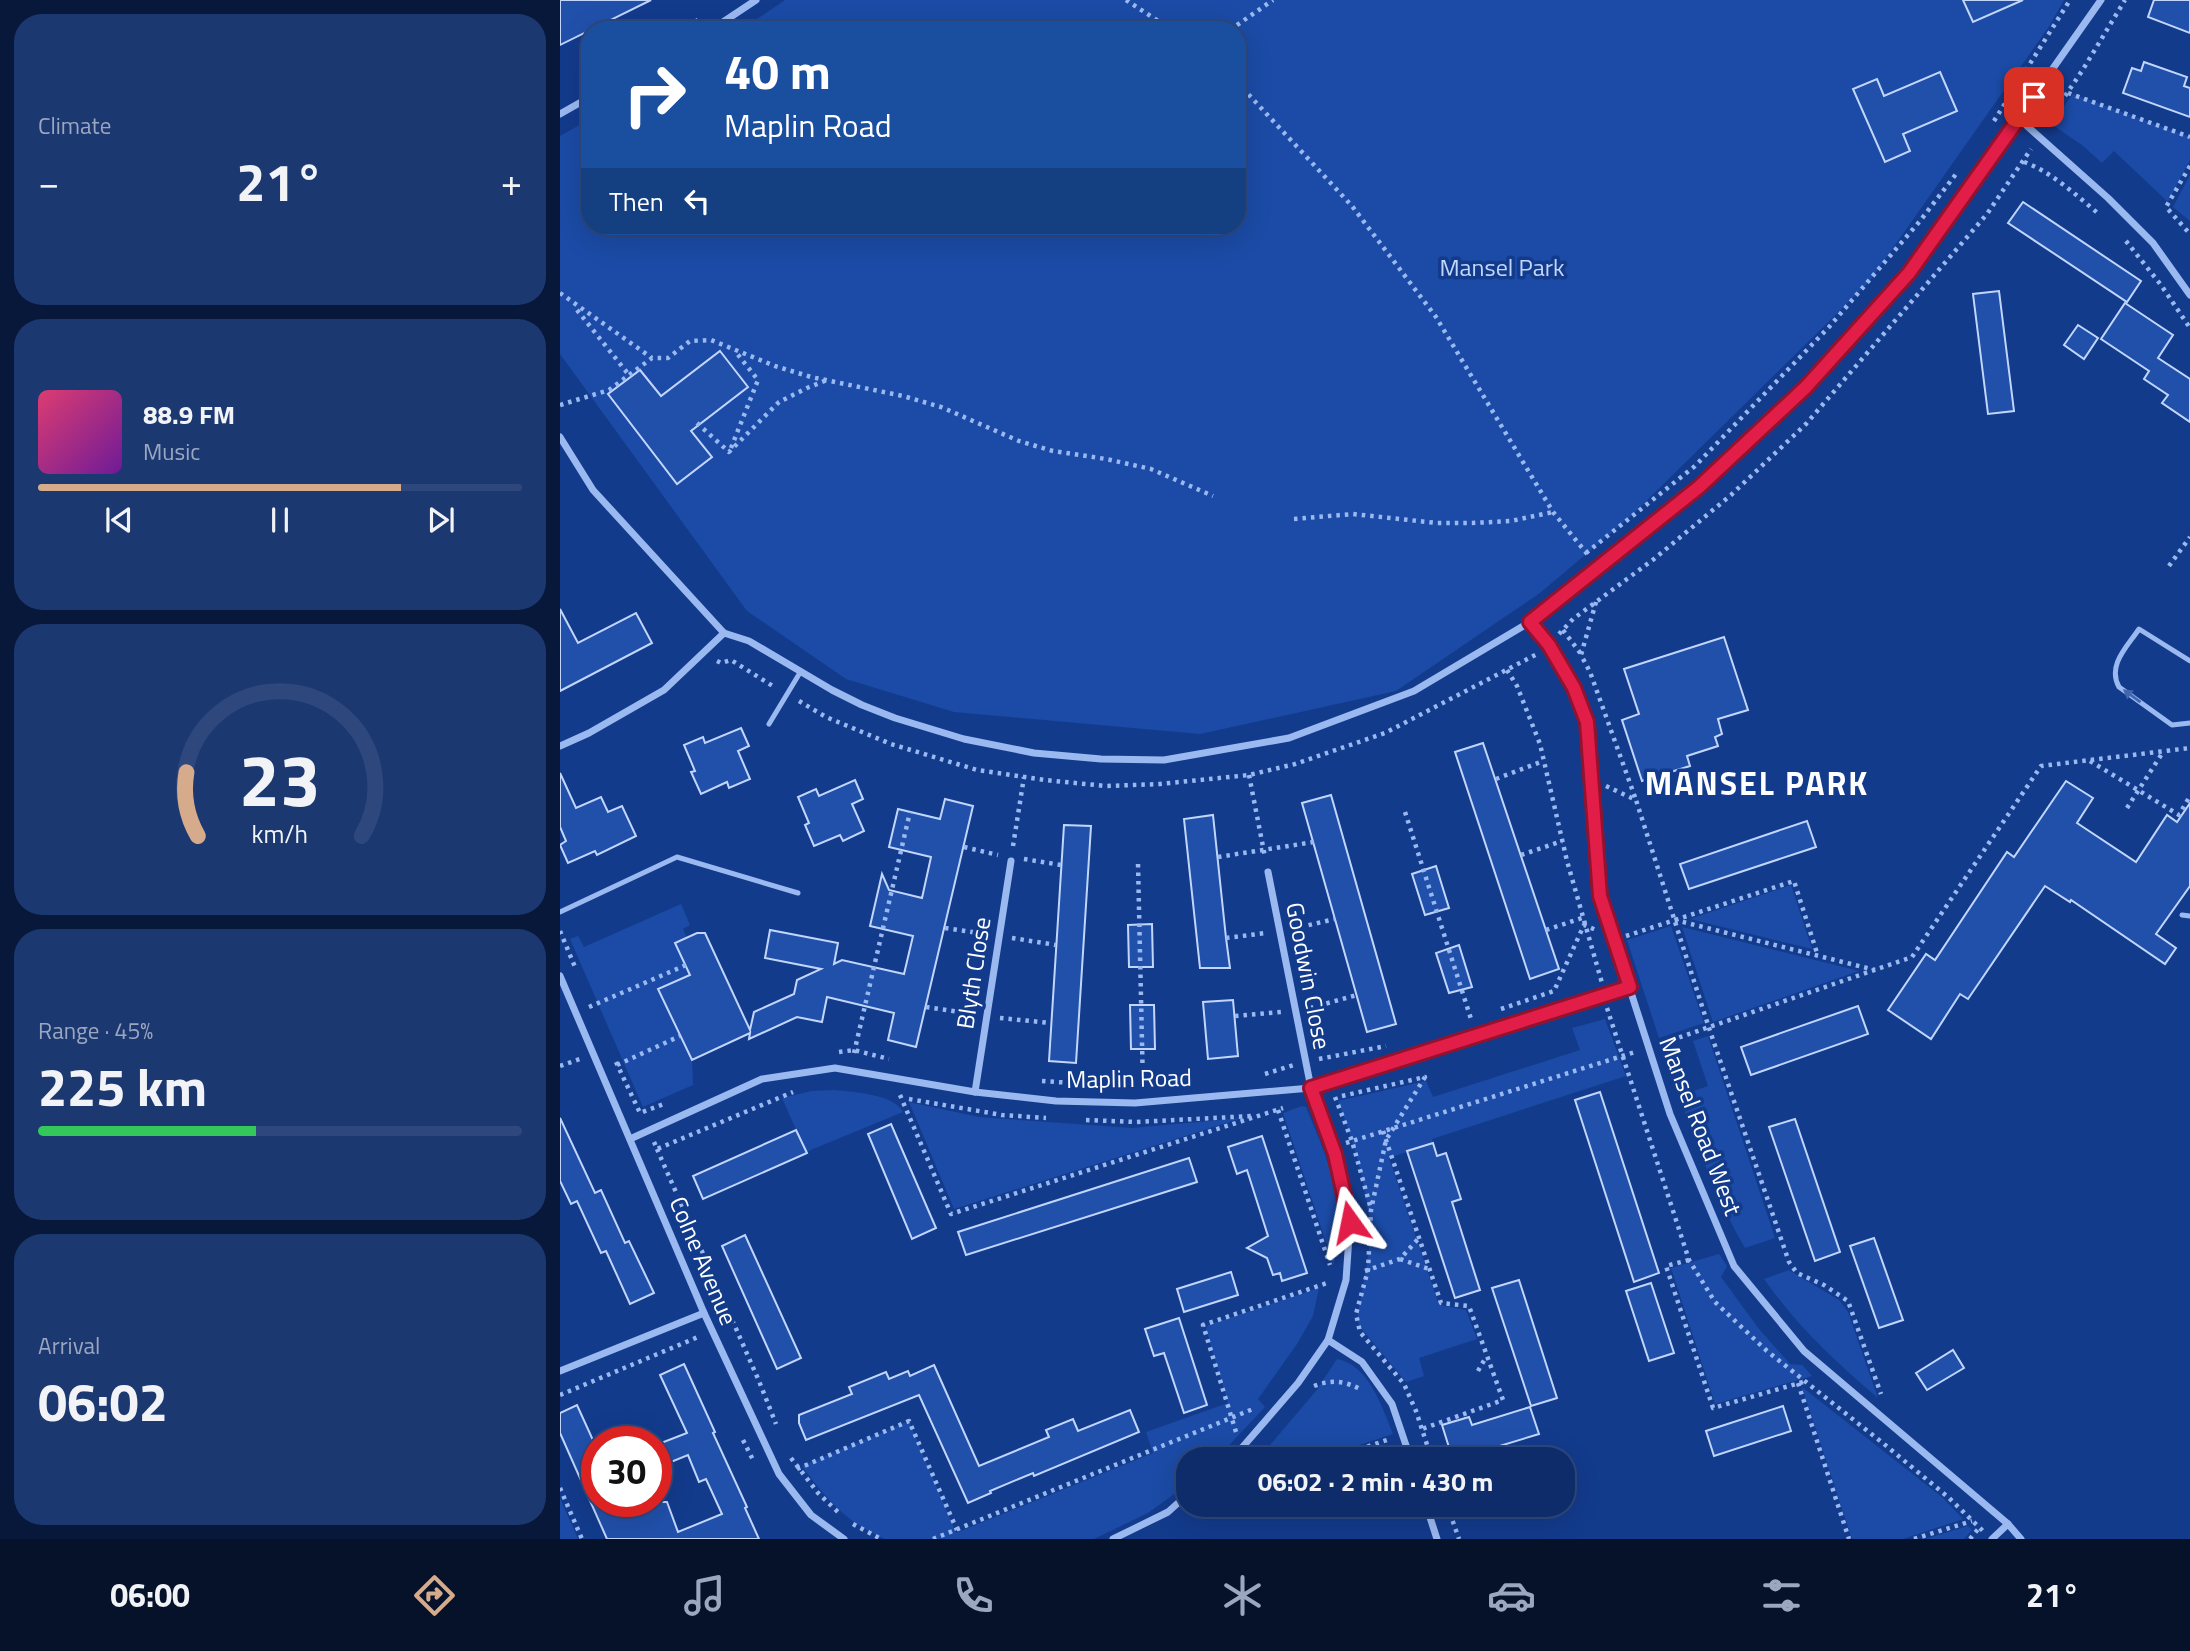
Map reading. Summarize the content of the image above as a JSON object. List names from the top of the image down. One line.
{"streets":{"street":["Blyth Close","Goodwin Close","Maplin Road","Mansel Road West","Colne Avenue"]},"crossings":[["Blyth Close","Maplin Road"],["Goodwin Close","Maplin Road"],["Maplin Road","Mansel Road West"],["Maplin Road","Colne Avenue"]],"districts":["MANSEL PARK"],"parks":["Mansel Park"],"page":{"tile":["Climate",["Range · 45%","225 km"],["Arrival","06:02"]],"turn":["40 m","Maplin Road"],"heat":["−","21°","+"],"then":"Then","song":["88.9 FM","Music"],"limit":"30","trip":"06:02 · 2 min · 430 m","tabs":["06:00","21°"],"gauge":["23","km/h"]}}
